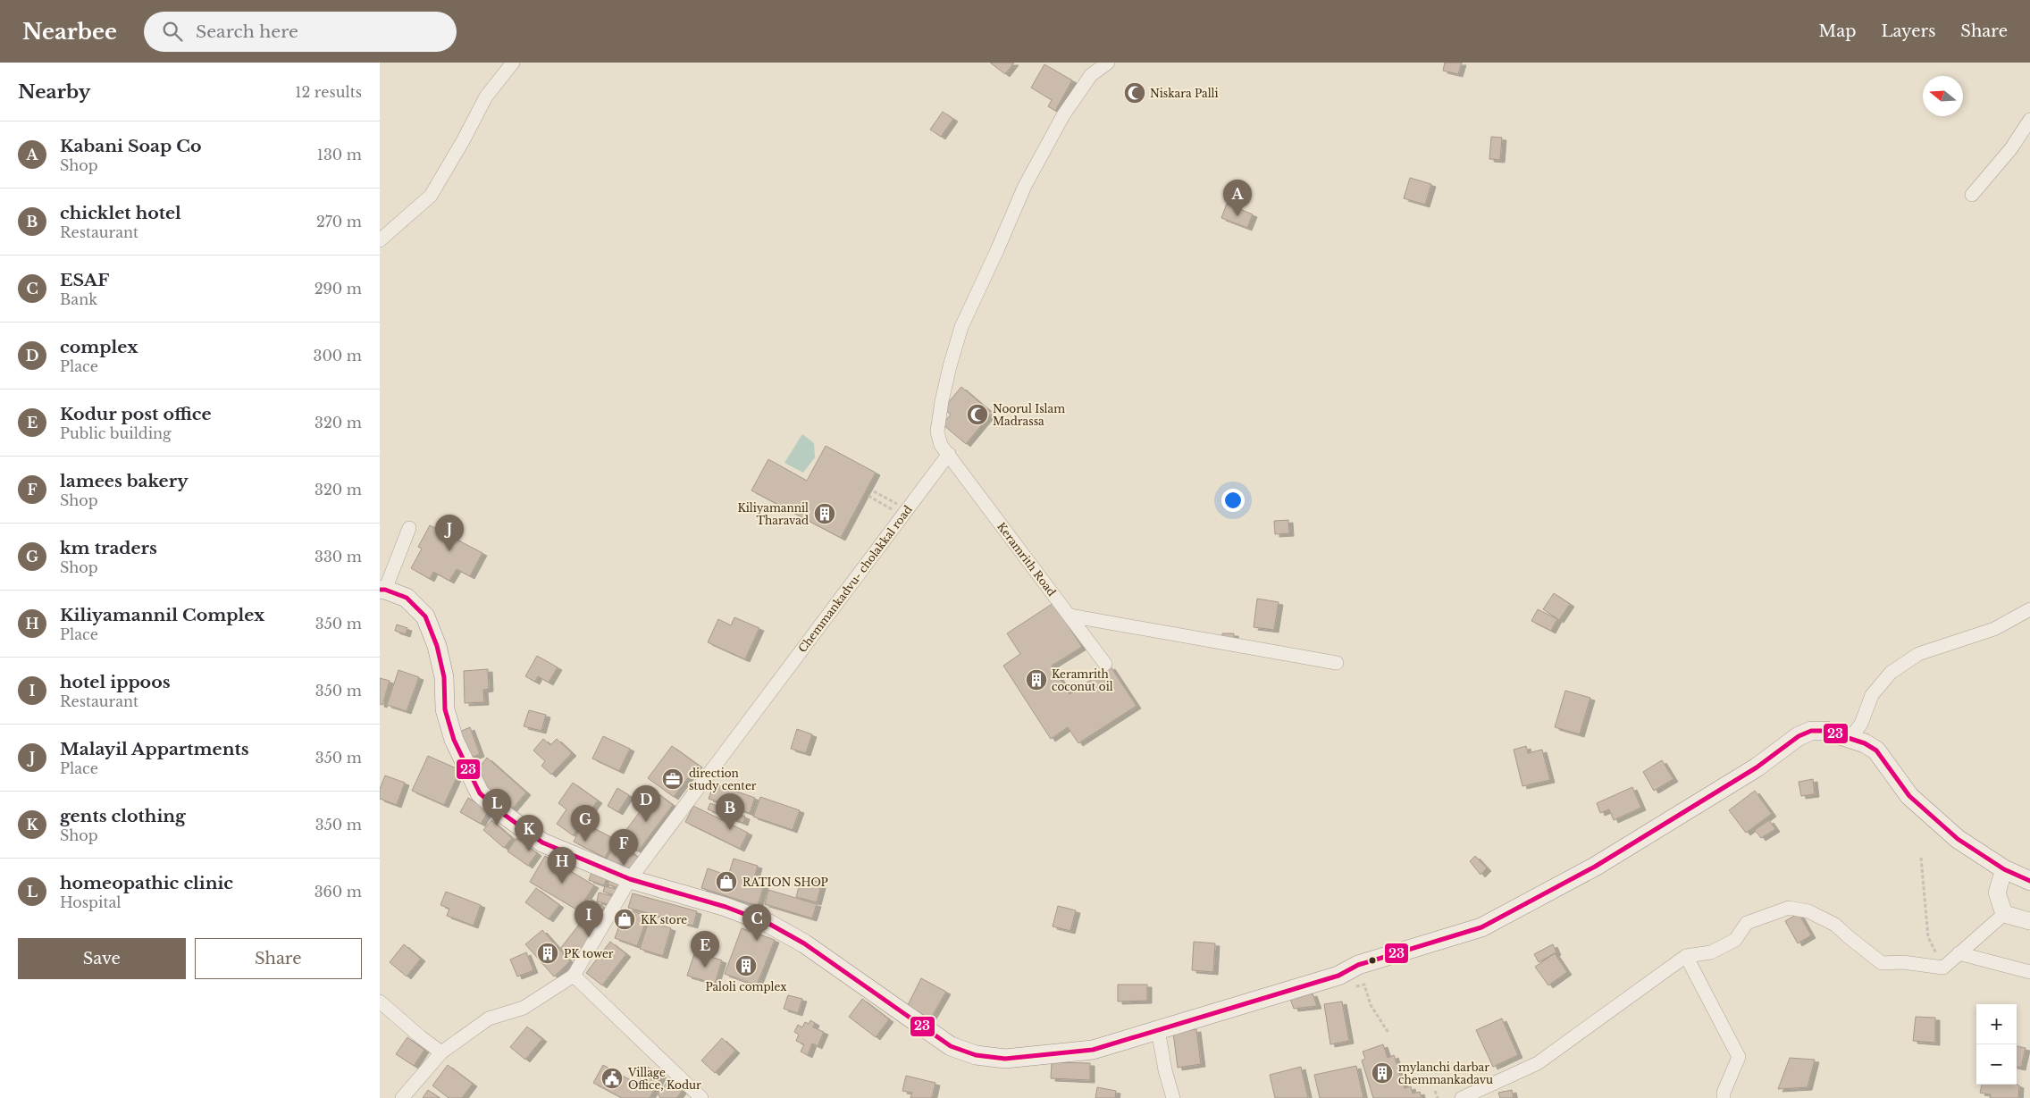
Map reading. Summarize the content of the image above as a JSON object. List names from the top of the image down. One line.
{"streets":{"street":["Keramrith Road","Chemmankadvu- cholakkal road"]},"crossings":[["Keramrith Road","Chemmankadvu- cholakkal road"]],"places":{"mosque":["Niskara Palli","Noorul Islam Madrassa"],"building":["Kiliyamannil Tharavad","Keramrith coconut oil","PK tower","Paloli complex","mylanchi darbar chemmankadavu"],"office":["direction study center"],"shop":["RATION SHOP","KK store"],"public building":["Village Office, Kodur"]},"lines":["transit line 23"],"north":"left","page":{"header":"Nearbee","search":"Search here","nav":["Map","Layers","Share"],"heading":["Nearby","12 results"],"list":[{"mark":"A","name":"Kabani Soap Co","note":"Shop","value":"130 m"},{"mark":"B","name":"chicklet hotel","note":"Restaurant","value":"270 m"},{"mark":"C","name":"ESAF","note":"Bank","value":"290 m"},{"mark":"D","name":"complex","note":"Place","value":"300 m"},{"mark":"E","name":"Kodur post office","note":"Public building","value":"320 m"},{"mark":"F","name":"lamees bakery","note":"Shop","value":"320 m"},{"mark":"G","name":"km traders","note":"Shop","value":"330 m"},{"mark":"H","name":"Kiliyamannil Complex","note":"Place","value":"350 m"},{"mark":"I","name":"hotel ippoos","note":"Restaurant","value":"350 m"},{"mark":"J","name":"Malayil Appartments","note":"Place","value":"350 m"},{"mark":"K","name":"gents clothing","note":"Shop","value":"350 m"},{"mark":"L","name":"homeopathic clinic","note":"Hospital","value":"360 m"}],"pins":["A","J","D","L","B","G","K","F","H","I","C","E"],"buttons":["Save","Share"],"map_buttons":["+","−"]}}
